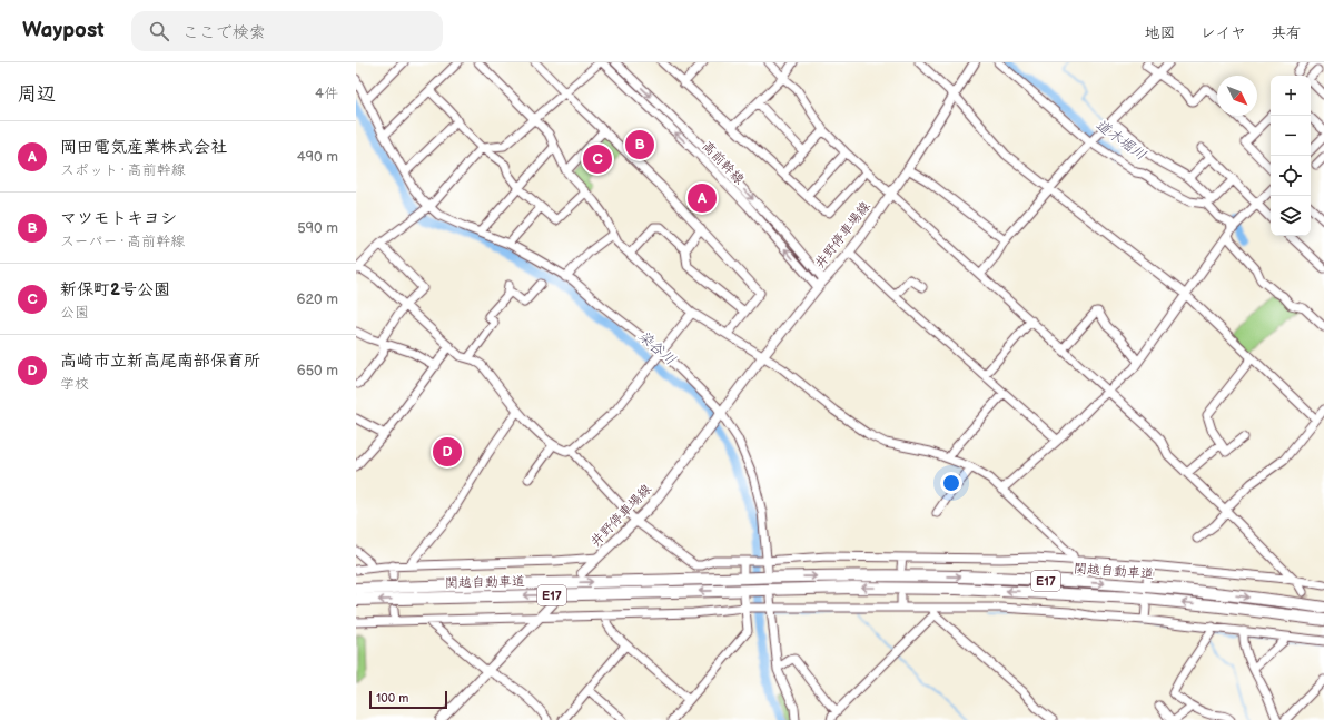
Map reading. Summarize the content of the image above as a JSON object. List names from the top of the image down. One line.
{"streets":{"highway":["関越自動車道","E17"],"main road":["井野停車場線"],"street":["高前幹線"]},"crossings":[["高前幹線","井野停車場線"],["関越自動車道","E17"]],"water":["道木堀川","染谷川"],"scale_bar":"100 m","north":"bottom right","page":{"header":"Waypost","search":"ここで検索","nav":["地図","レイヤ","共有"],"heading":["周辺","4件"],"map_buttons":["+","−"],"list":[{"mark":"A","name":"岡田電気産業株式会社","note":"スポット · 高前幹線","value":"490 m"},{"mark":"B","name":"マツモトキヨシ","note":"スーパー · 高前幹線","value":"590 m"},{"mark":"C","name":"新保町2号公園","note":"公園","value":"620 m"},{"mark":"D","name":"高崎市立新高尾南部保育所","note":"学校","value":"650 m"}],"pins":["B","C","A","D"],"scale":"100 m"}}
